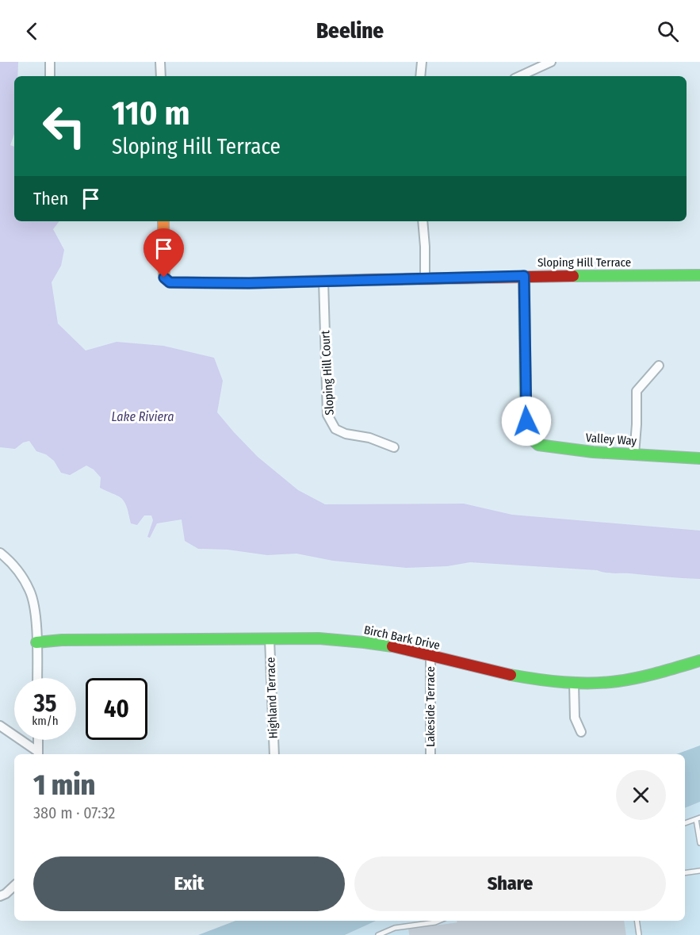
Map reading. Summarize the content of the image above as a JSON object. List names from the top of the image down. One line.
{"streets":{"street":["Sloping Hill Terrace","Sloping Hill Court","Valley Way","Birch Bark Drive","Highland Terrace","Lakeside Terrace"]},"crossings":[["Sloping Hill Terrace","Sloping Hill Court"],["Sloping Hill Terrace","Valley Way"],["Birch Bark Drive","Highland Terrace"],["Birch Bark Drive","Lakeside Terrace"]],"water":["Lake Riviera"],"page":{"header":"Beeline","turn":["110 m","Sloping Hill Terrace"],"then":"Then","speed":"35 km/h","limit":"40","heading":["1 min","380 m · 07:32"],"buttons":["Exit","Share"]}}
